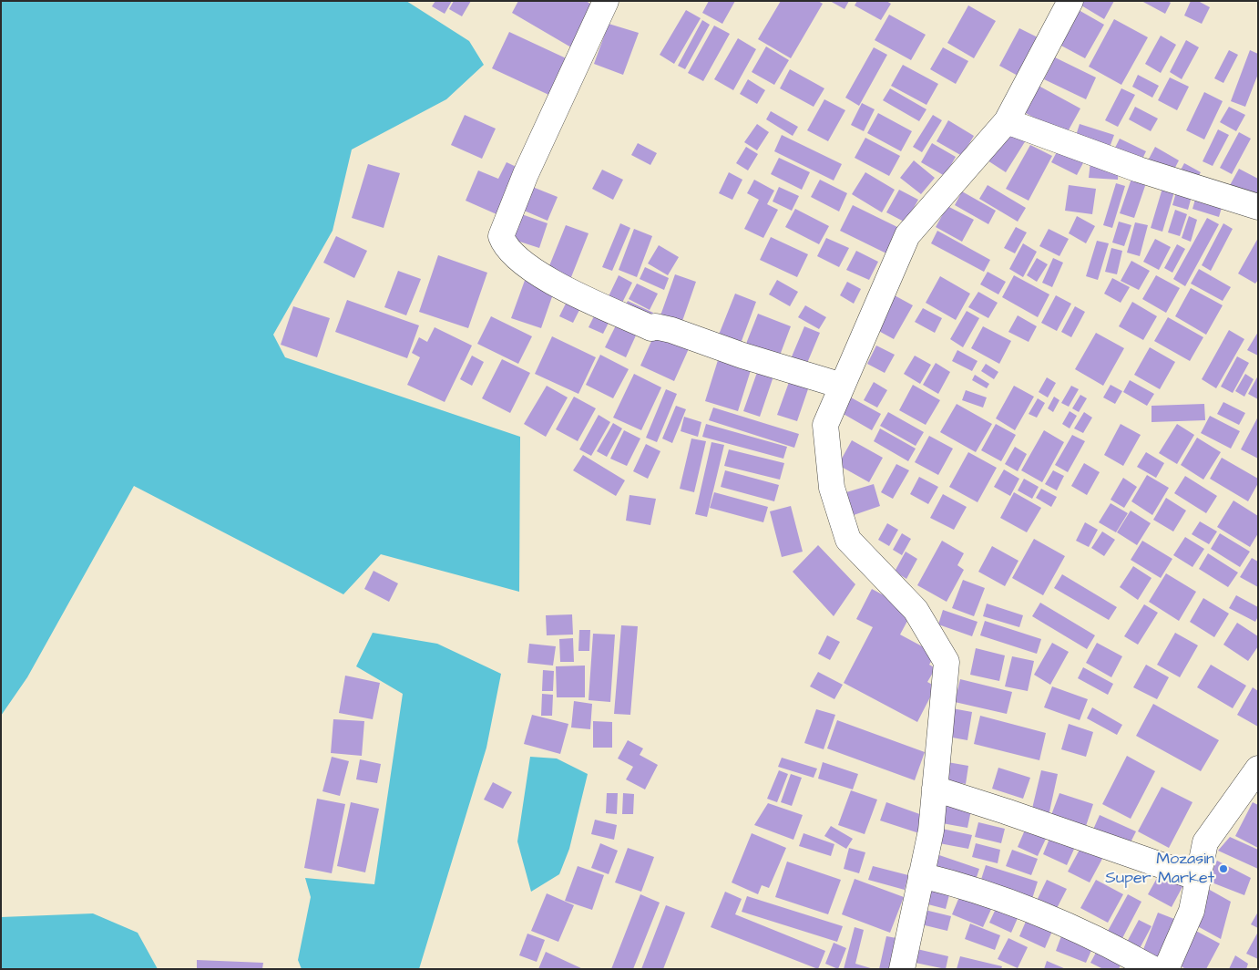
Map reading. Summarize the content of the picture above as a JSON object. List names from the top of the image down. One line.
{"places":["Mozasin Super Market"]}
